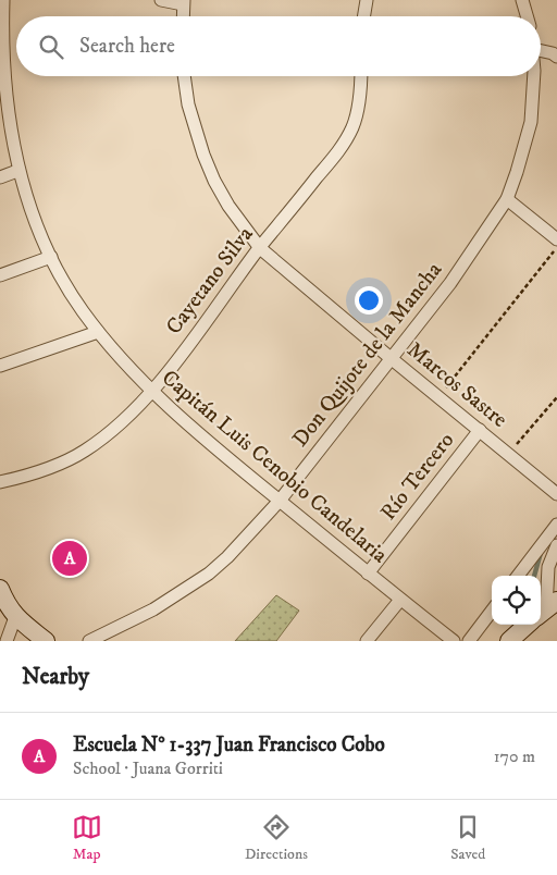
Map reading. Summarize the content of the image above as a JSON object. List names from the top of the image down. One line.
{"streets":{"street":["Cayetano Silva","Don Quijote de la Mancha","Marcos Sastre","Capitán Luis Cenobio Candelaria","Río Tercero"]},"crossings":[["Cayetano Silva","Marcos Sastre"],["Cayetano Silva","Capitán Luis Cenobio Candelaria"],["Don Quijote de la Mancha","Marcos Sastre"],["Don Quijote de la Mancha","Capitán Luis Cenobio Candelaria"],["Marcos Sastre","Río Tercero"],["Capitán Luis Cenobio Candelaria","Río Tercero"]],"page":{"search":"Search here","pins":"A","heading":"Nearby","list":[{"mark":"A","name":"Escuela N° 1-337 Juan Francisco Cobo","note":"School · Juana Gorriti","value":"170 m"}],"nav":["Map","Directions","Saved"]}}
